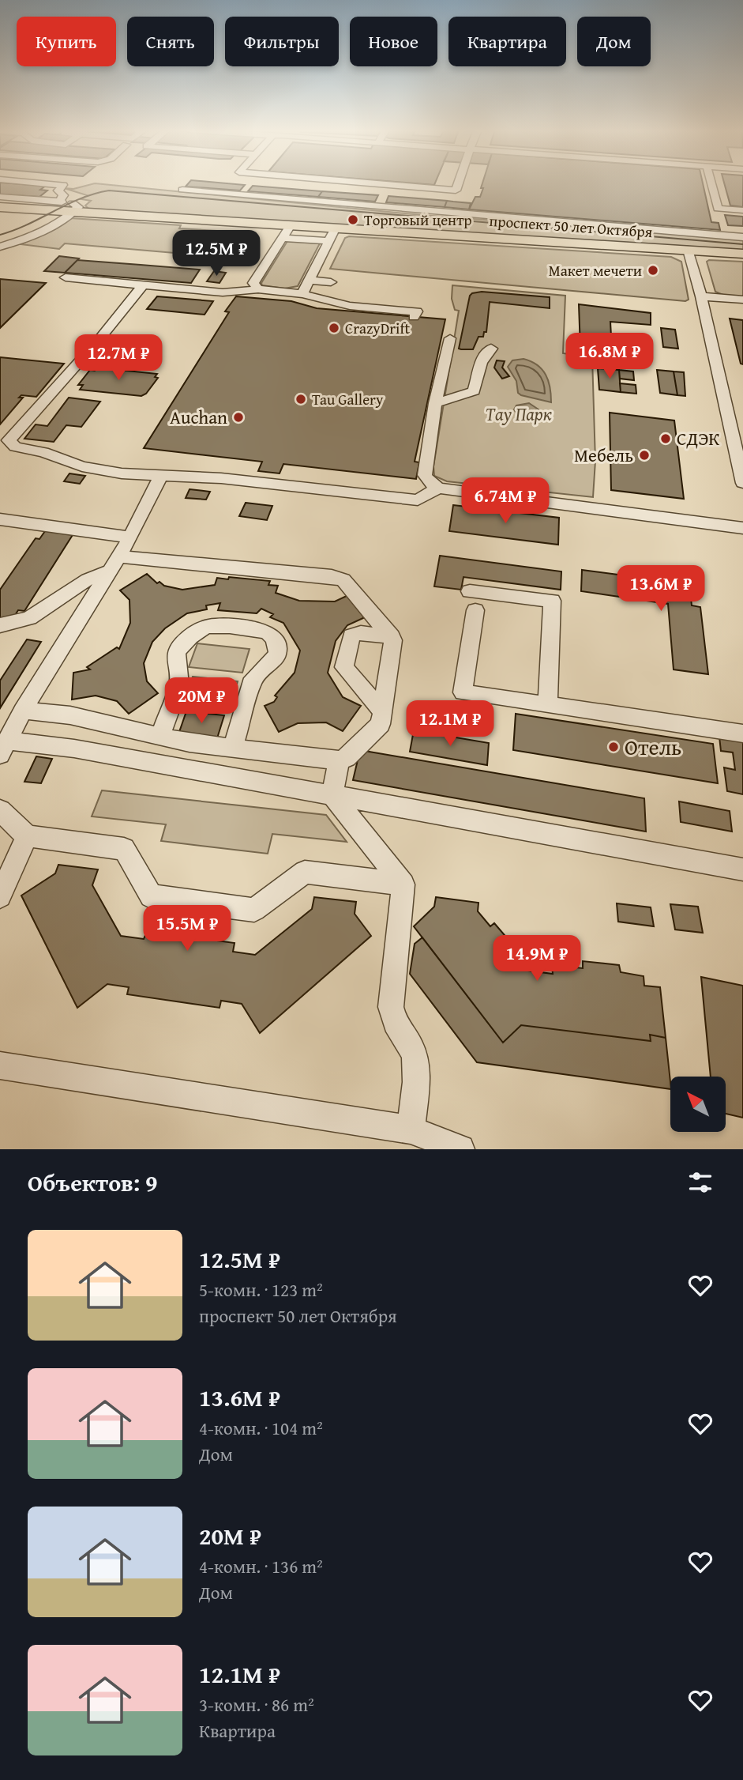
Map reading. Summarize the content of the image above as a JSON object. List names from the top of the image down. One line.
{"streets":{"main road":["проспект 50 лет Октября"]},"parks":["Тау Парк"],"places":["Торговый центр","Макет мечети","CrazyDrift","Tau Gallery","Auchan","СДЭК","Мебель","Отель"],"north":"top left","page":{"chip":["Купить","Снять","Фильтры","Новое","Квартира","Дом"],"price":["12.5M ₽","16.8M ₽","12.7M ₽","6.74M ₽","13.6M ₽","20M ₽","12.1M ₽","15.5M ₽","14.9M ₽"],"heading":"Объектов: 9","list":[{"name":"12.5M ₽","note":"5-комн. · 123 m² · проспект 50 лет Октября"},{"name":"13.6M ₽","note":"4-комн. · 104 m² · Дом"},{"name":"20M ₽","note":"4-комн. · 136 m² · Дом"},{"name":"12.1M ₽","note":"3-комн. · 86 m² · Квартира"}]}}
